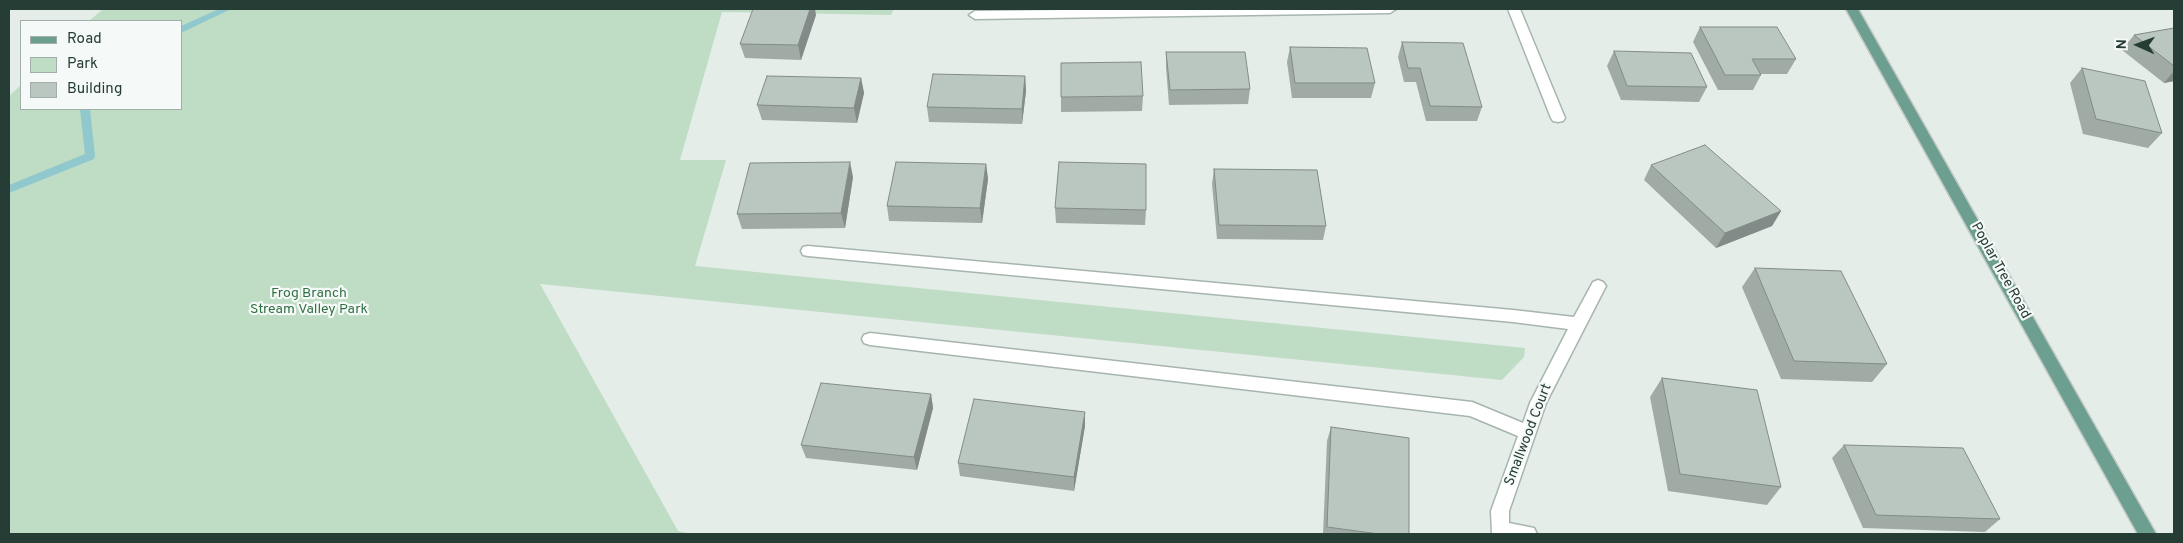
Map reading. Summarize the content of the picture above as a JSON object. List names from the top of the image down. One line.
{"streets":{"main road":["Poplar Tree Road"],"street":["Smallwood Court"]},"parks":["Frog Branch Stream Valley Park"],"legend":["Road","Park","Building"],"north":"left"}
